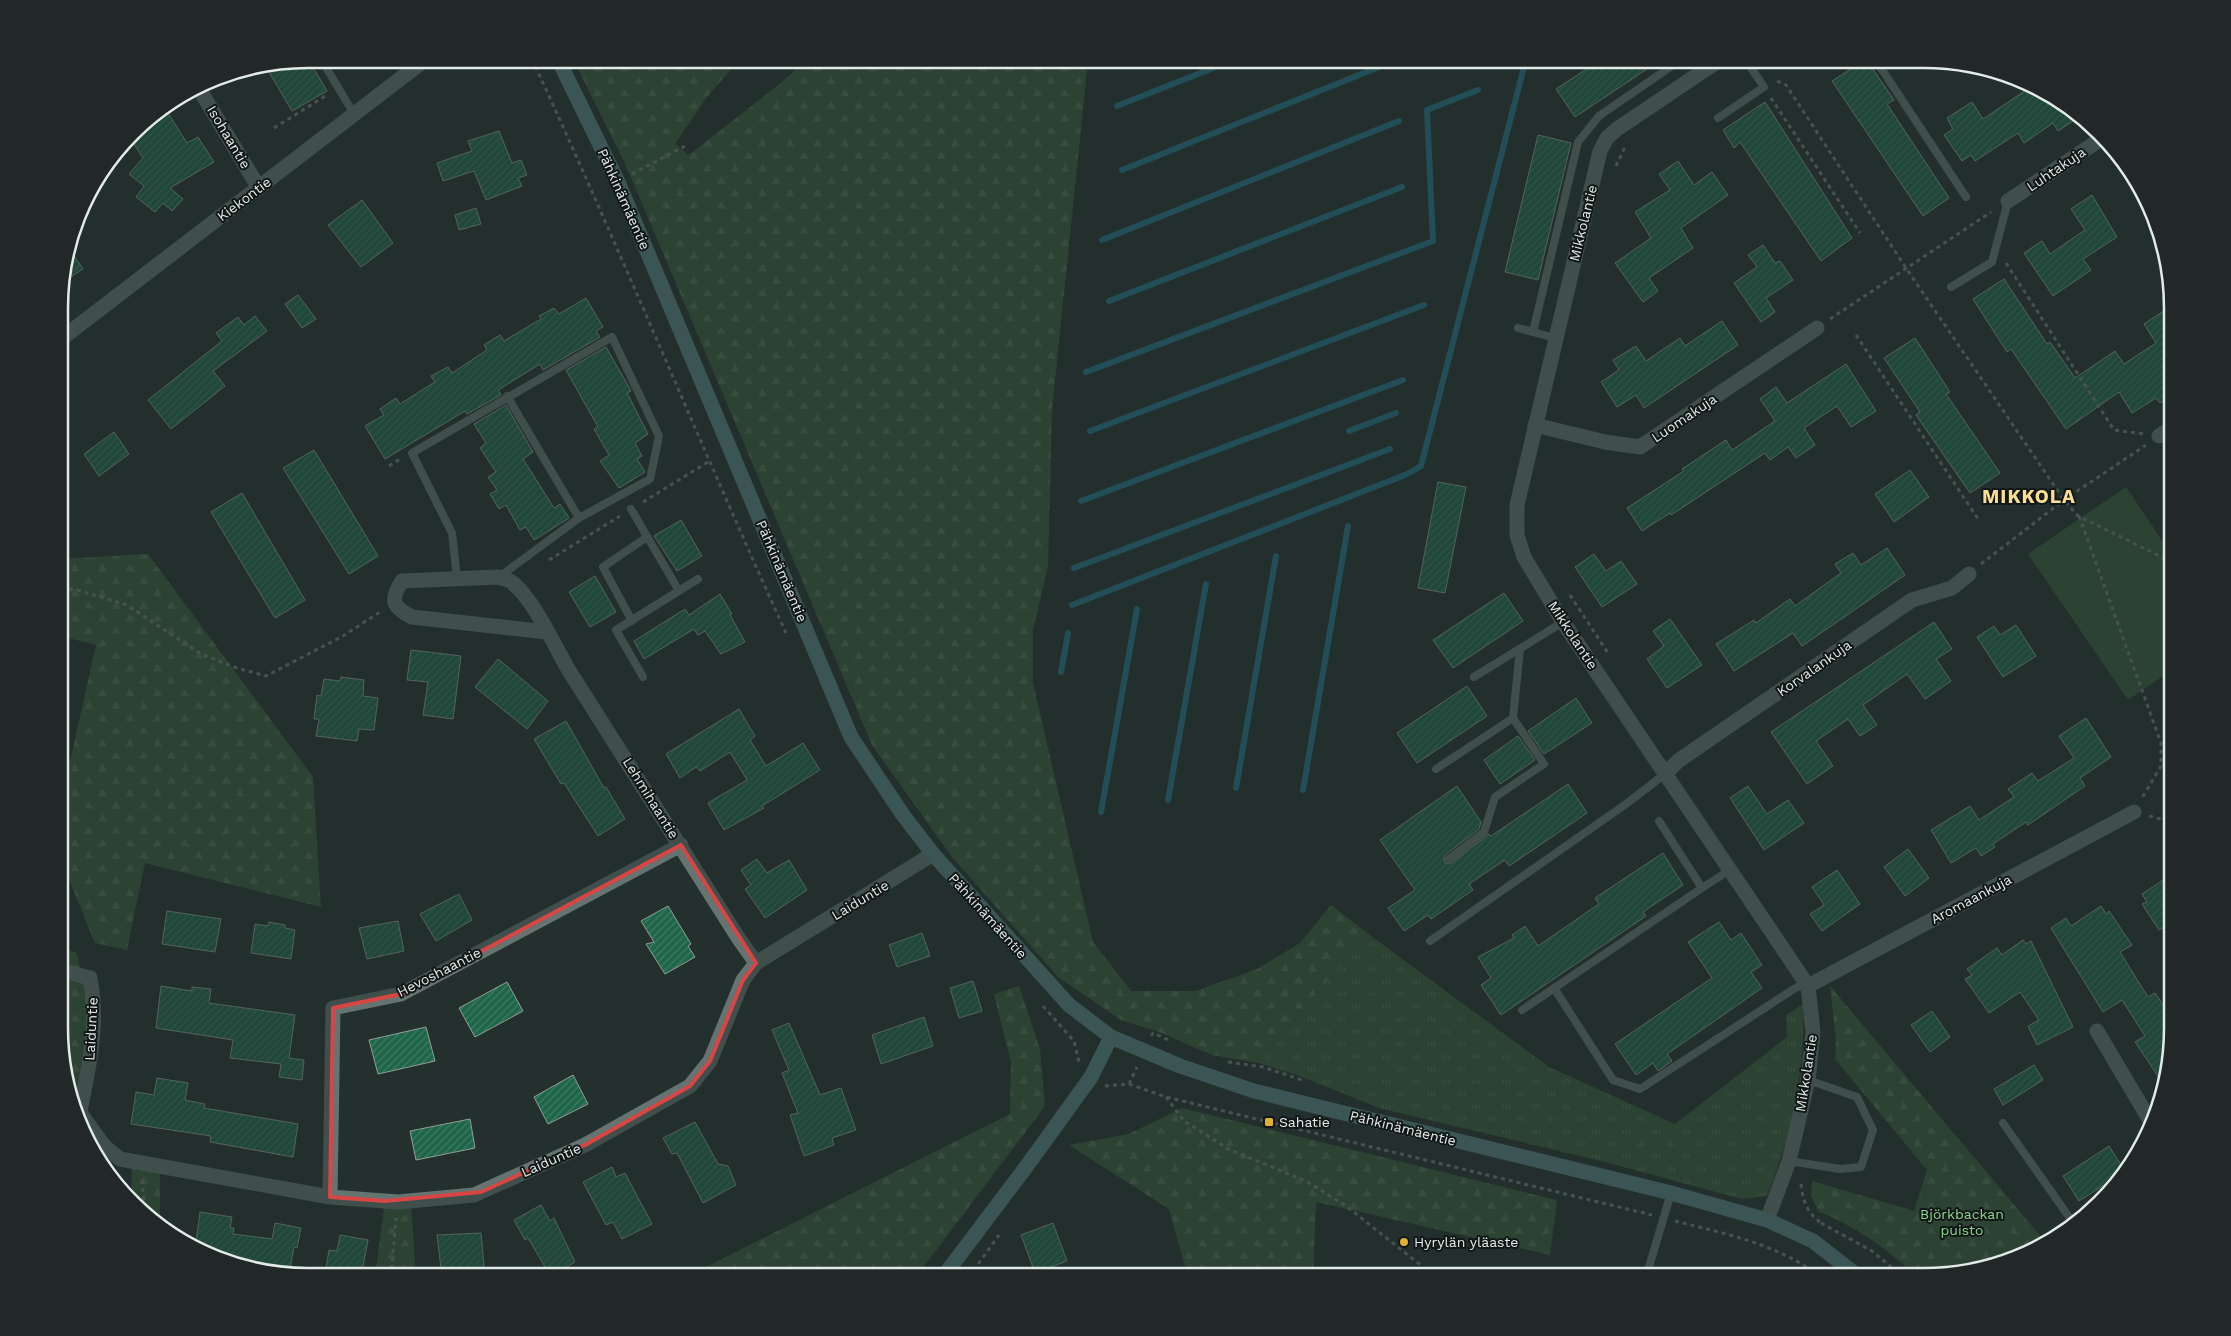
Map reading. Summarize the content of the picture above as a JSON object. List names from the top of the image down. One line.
{"streets":{"street":["Isohaantie","Luhtakuja","Kiekontie","Pähkinämäentie","Mikkolantie","Luomakuja","Korvalankuja","Lehmihaantie","Aromaankuja","Laiduntie","Hevoshaantie"]},"crossings":[["Isohaantie","Kiekontie"],["Pähkinämäentie","Mikkolantie"],["Pähkinämäentie","Laiduntie"],["Mikkolantie","Luomakuja"],["Mikkolantie","Korvalankuja"],["Mikkolantie","Aromaankuja"],["Lehmihaantie","Laiduntie"],["Lehmihaantie","Hevoshaantie"],["Laiduntie","Hevoshaantie"]],"districts":["MIKKOLA"],"parks":["Björkbackan puisto"],"places":{"transit":["Sahatie"],"other":["Hyrylän yläaste"]}}
